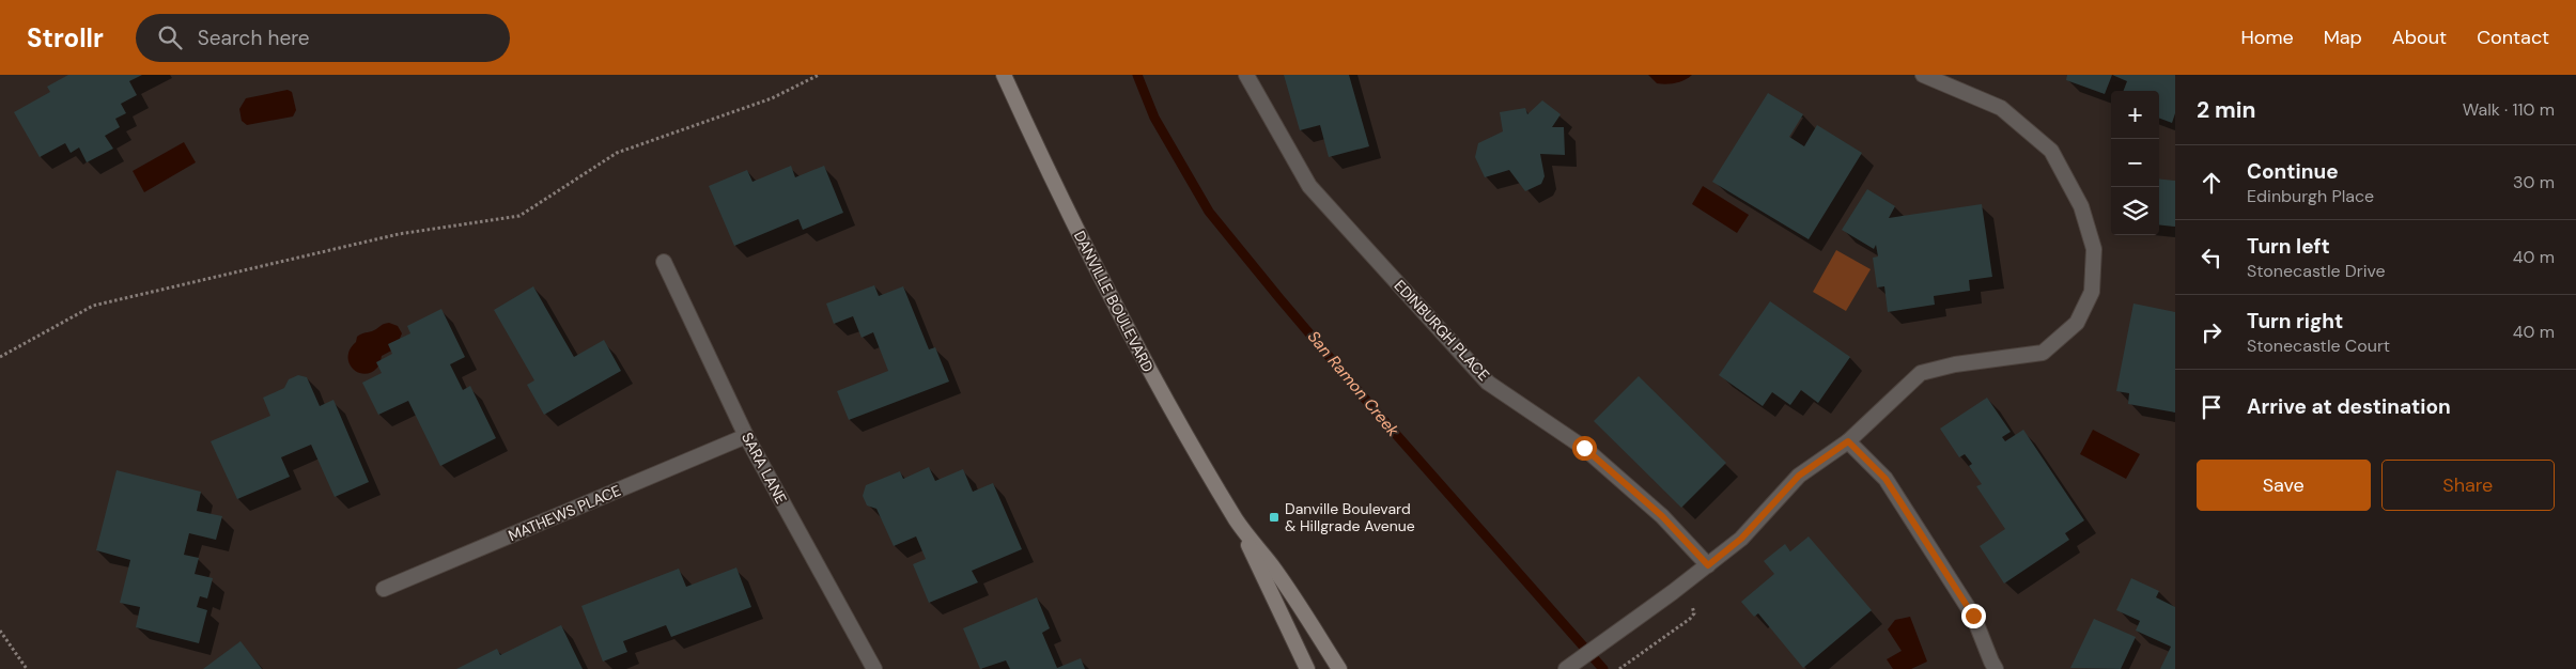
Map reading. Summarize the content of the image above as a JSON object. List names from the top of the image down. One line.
{"streets":{"main road":["DANVILLE BOULEVARD"],"street":["EDINBURGH PLACE","SARA LANE","MATHEWS PLACE"]},"crossings":[["SARA LANE","MATHEWS PLACE"]],"water":["San Ramon Creek"],"places":{"transit":["Danville Boulevard & Hillgrade Avenue"]},"page":{"header":"Strollr","search":"Search here","nav":["Home","Map","About","Contact"],"heading":["2 min","Walk · 110 m"],"map_buttons":["+","−"],"list":[["Continue","Edinburgh Place","30 m"],["Turn left","Stonecastle Drive","40 m"],["Turn right","Stonecastle Court","40 m"],"Arrive at destination"],"buttons":["Save","Share"]}}
